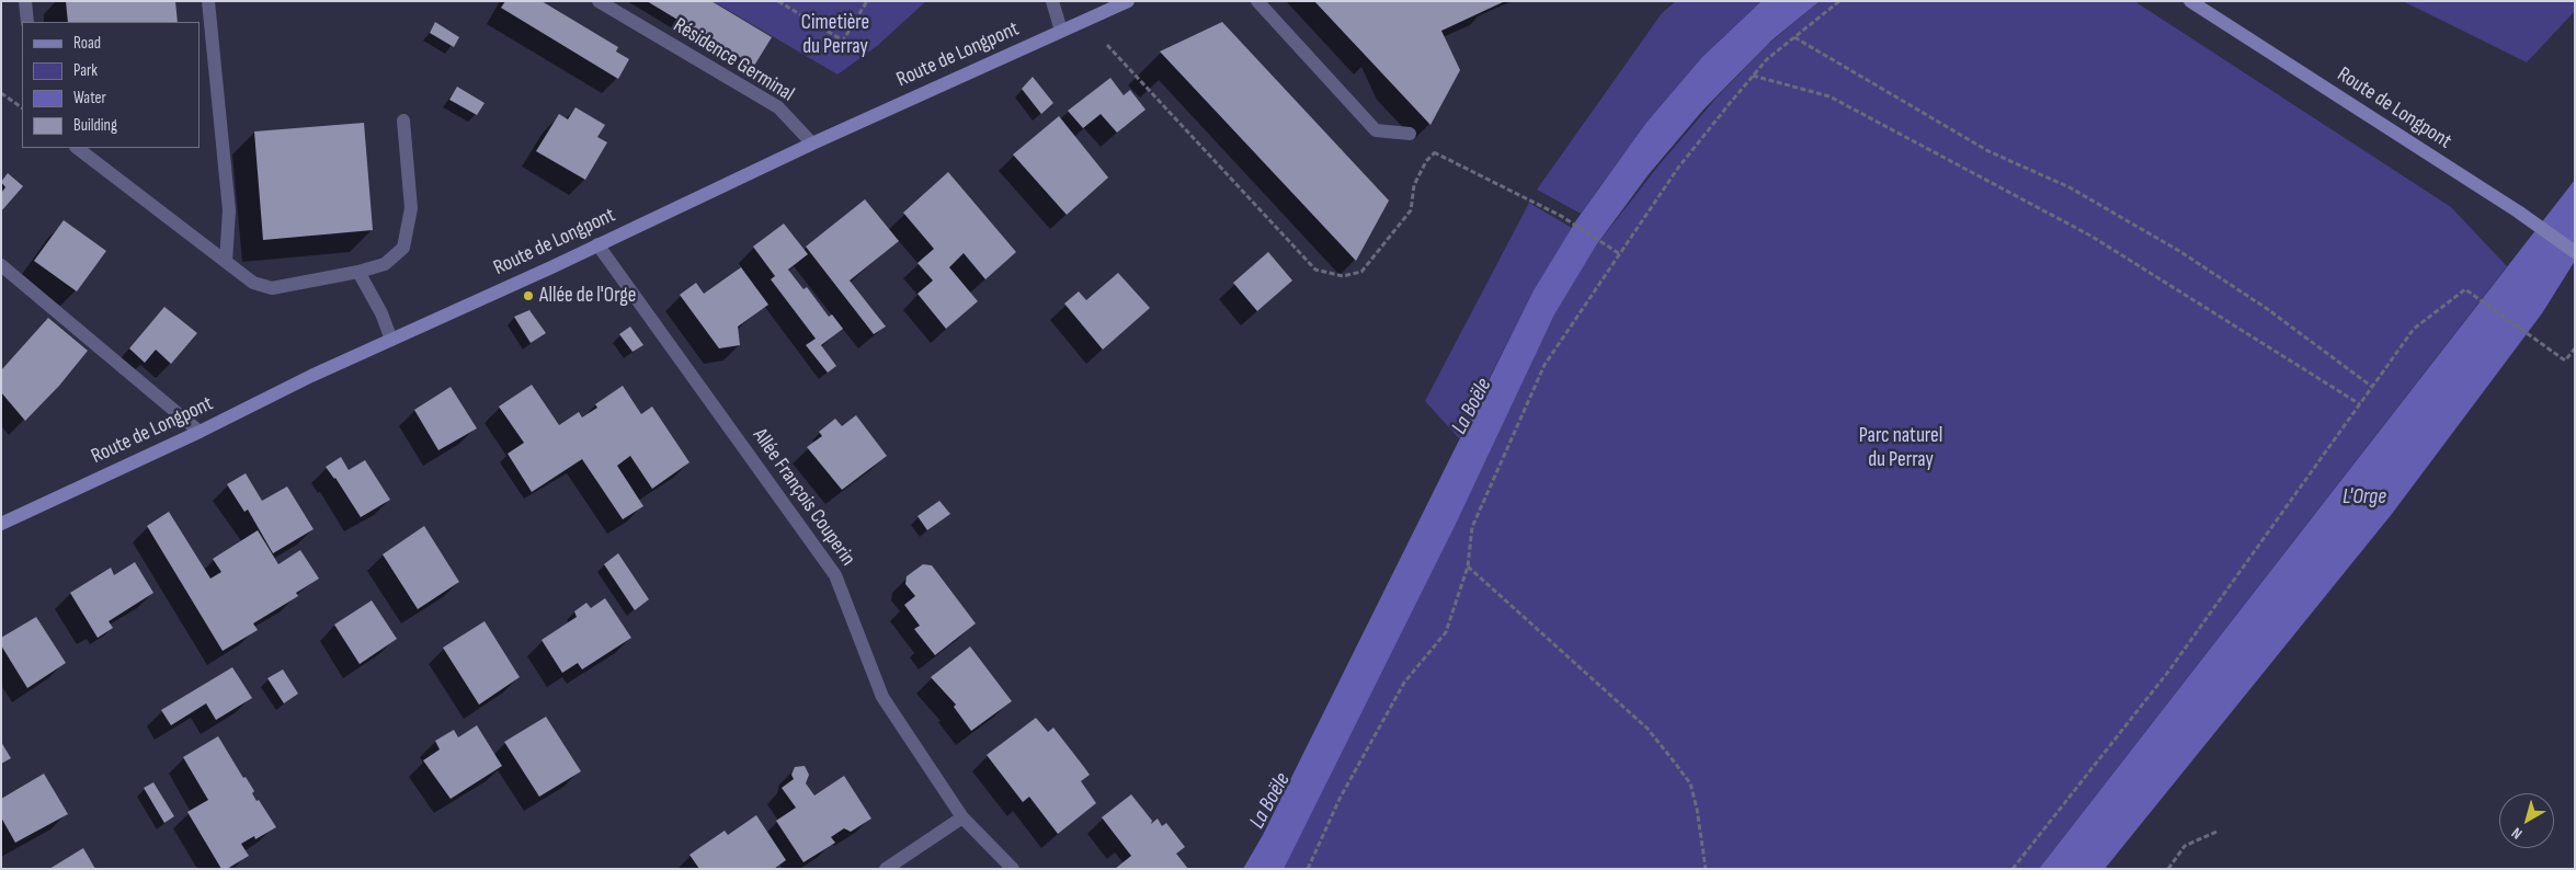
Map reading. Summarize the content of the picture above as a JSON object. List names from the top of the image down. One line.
{"streets":{"main road":["Route de Longpont"],"street":["Résidence Germinal","Allée François Couperin"]},"crossings":[["Route de Longpont","Résidence Germinal"],["Route de Longpont","Allée François Couperin"]],"water":["La Boële","L'Orge"],"parks":["Cimetière du Perray","Parc naturel du Perray"],"places":["Allée de l'Orge"],"legend":["Road","Park","Water","Building"],"north":"bottom left"}
